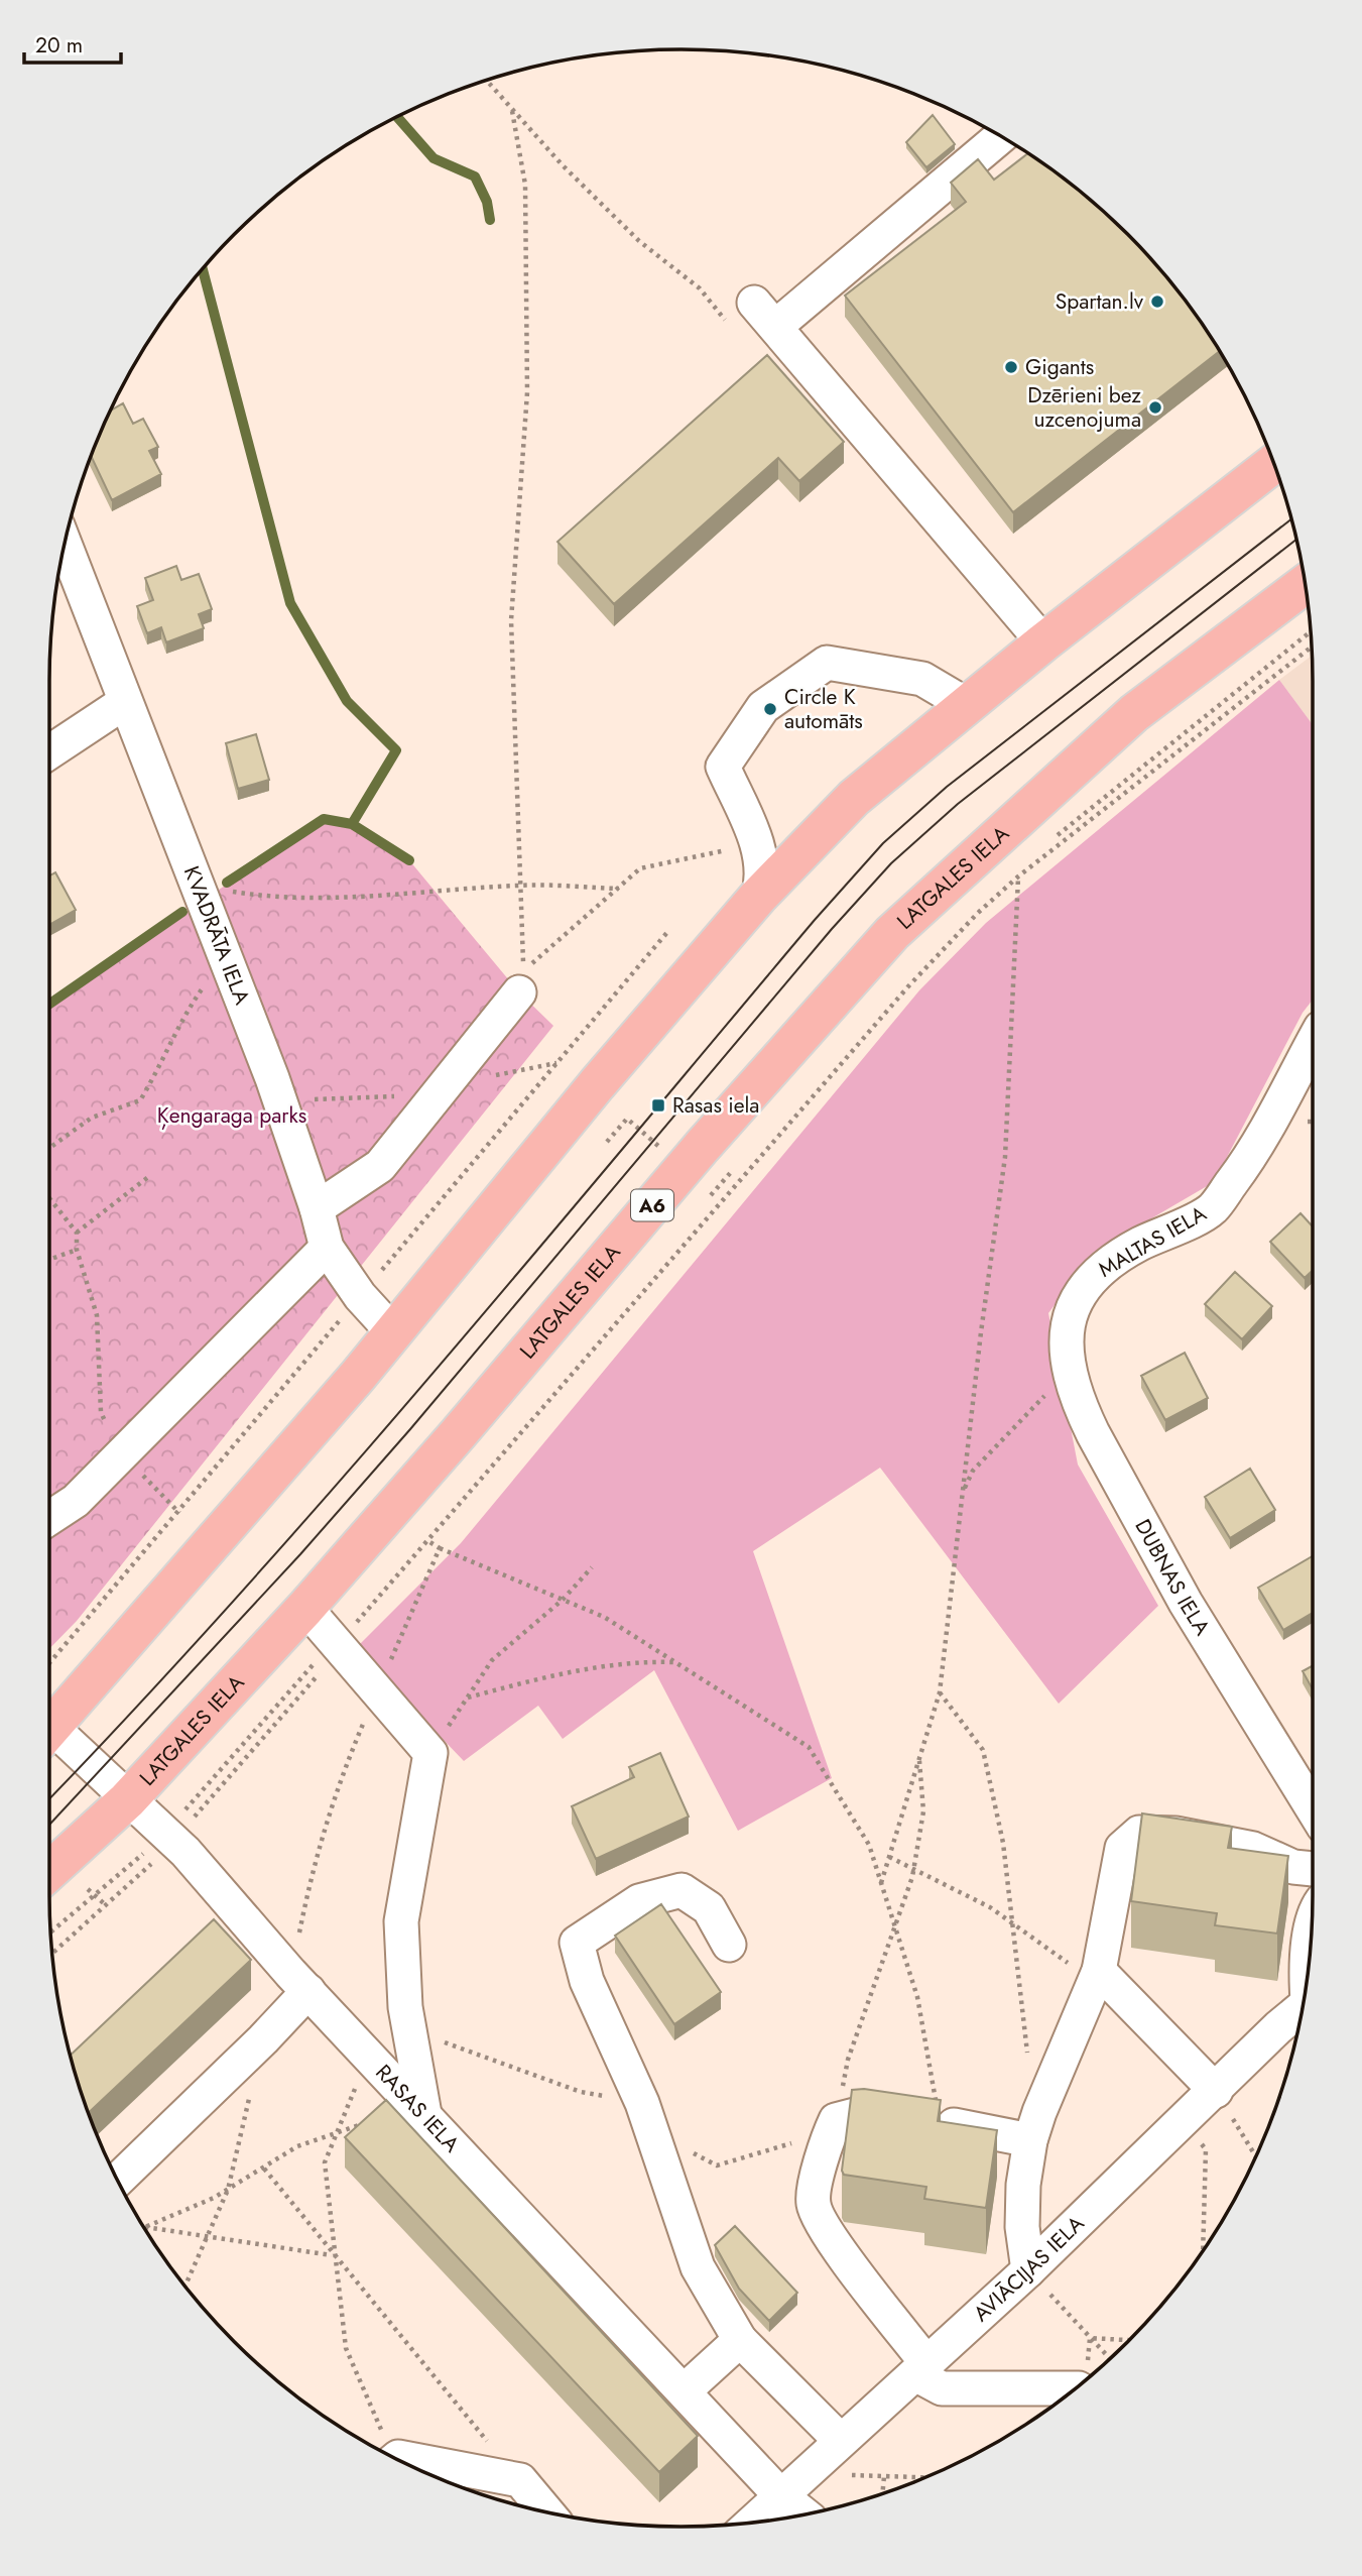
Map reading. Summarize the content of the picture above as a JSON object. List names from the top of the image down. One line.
{"streets":{"highway":["LATGALES IELA","A6"],"street":["KVADRĀTA IELA","MALTAS IELA","DUBNAS IELA","RASAS IELA","AVIĀCIJAS IELA"]},"crossings":[["LATGALES IELA","RASAS IELA"],["MALTAS IELA","DUBNAS IELA"],["RASAS IELA","AVIĀCIJAS IELA"]],"parks":["Ķengaraga parks"],"places":{"other":["Spartan.lv","Gigants","Dzērieni bez uzcenojuma","Circle K automāts"],"transit":["Rasas iela"]},"scale_bar":"20 m"}
